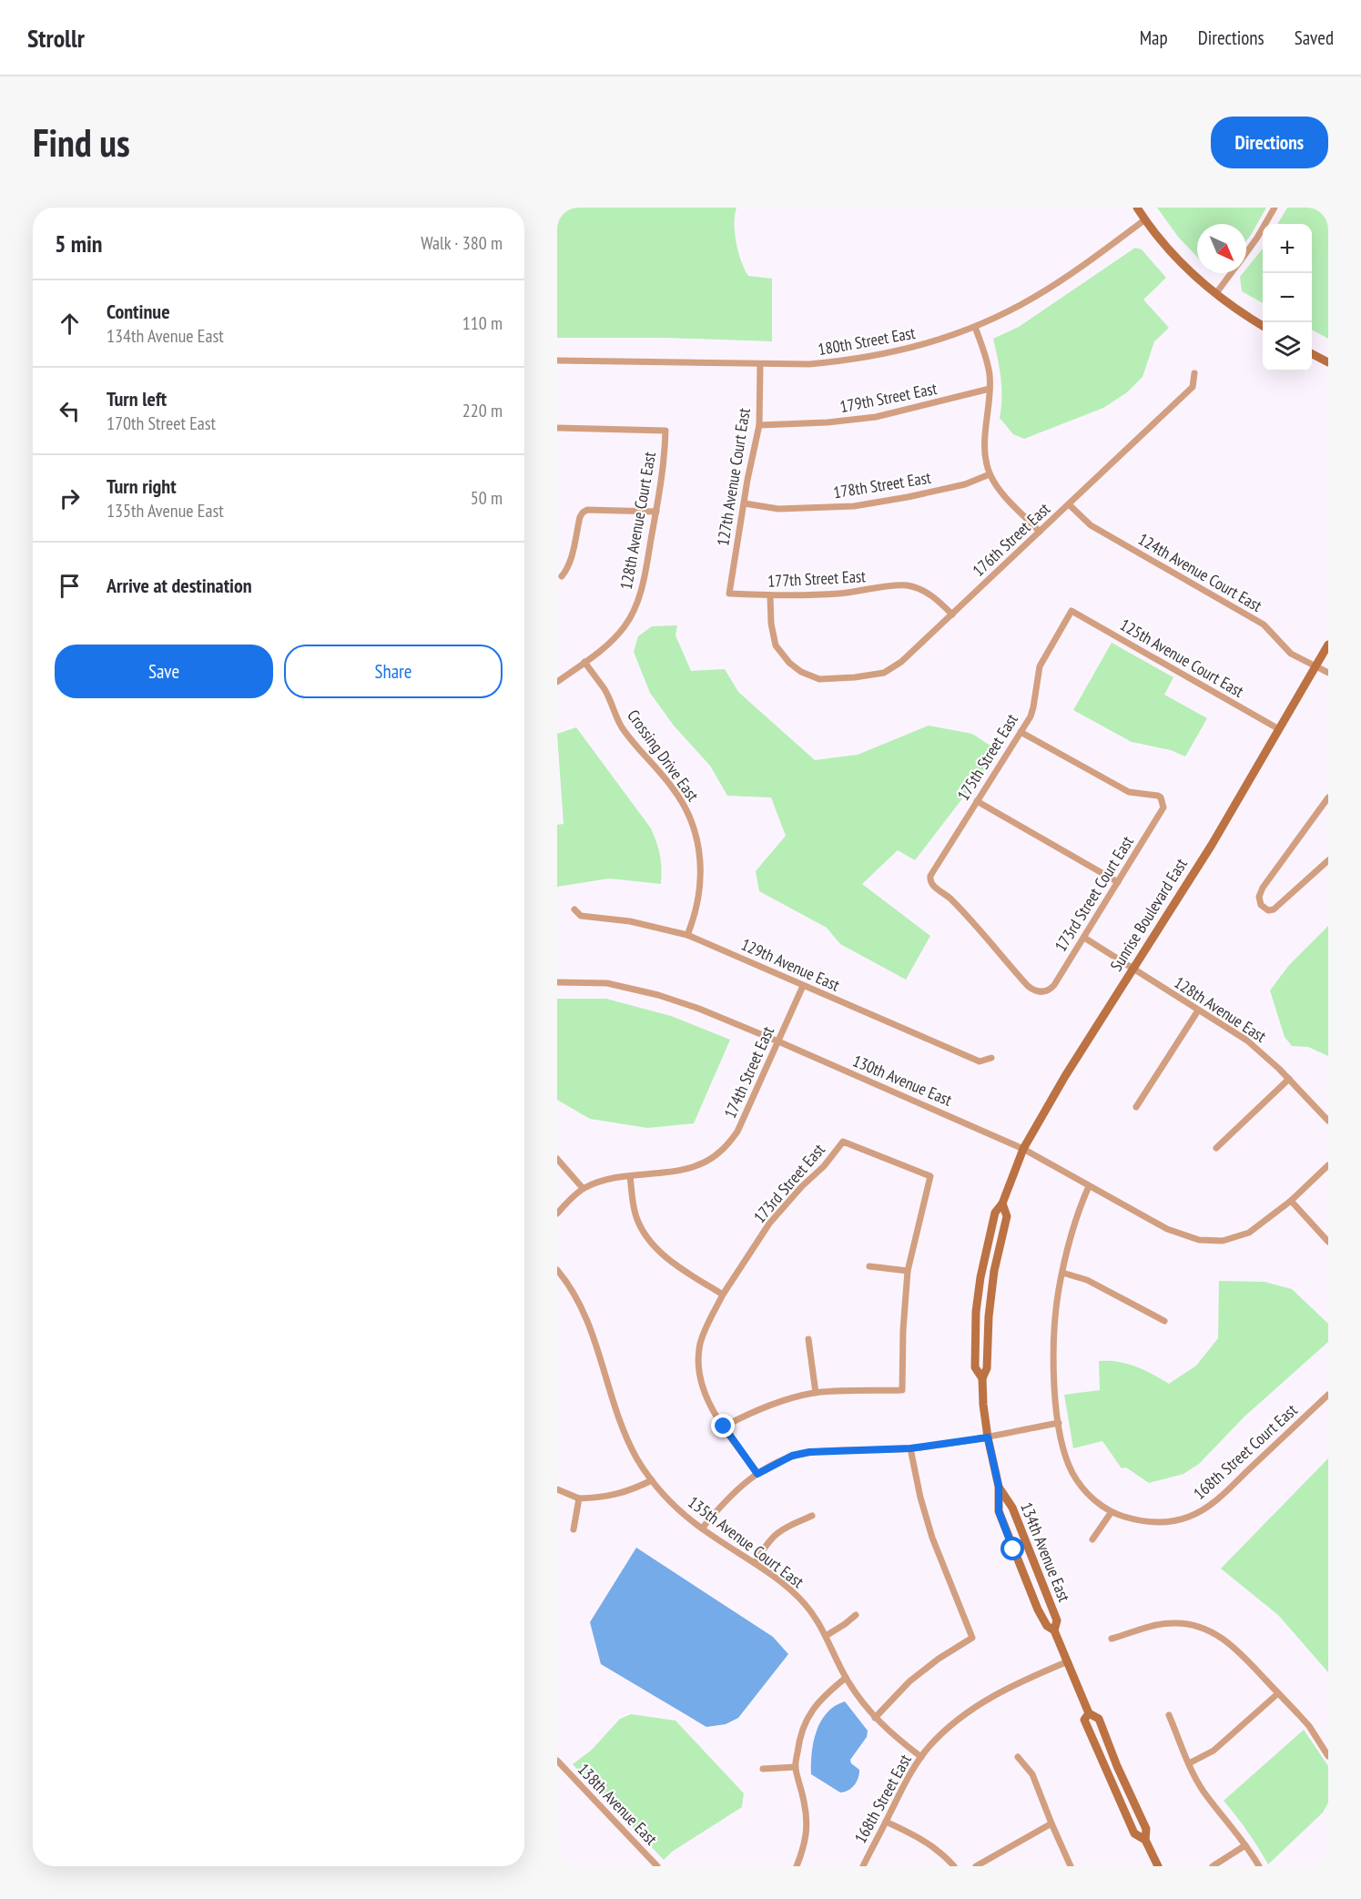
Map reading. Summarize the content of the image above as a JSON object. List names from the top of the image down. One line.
{"streets":{"street":["180th Street East","179th Street East","127th Avenue Court East","178th Street East","128th Avenue Court East","176th Street East","124th Avenue Court East","177th Street East","125th Avenue Court East","Crossing Drive East","175th Street East","173rd Street Court East","Sunrise Boulevard East","129th Avenue East","128th Avenue East","174th Street East","130th Avenue East","173rd Street East","168th Street Court East","135th Avenue Court East","134th Avenue East","168th Street East","138th Avenue East"]},"crossings":[["180th Street East","127th Avenue Court East"],["179th Street East","127th Avenue Court East"],["127th Avenue Court East","178th Street East"],["127th Avenue Court East","177th Street East"],["128th Avenue Court East","Crossing Drive East"],["176th Street East","124th Avenue Court East"],["176th Street East","177th Street East"],["124th Avenue Court East","Sunrise Boulevard East"],["125th Avenue Court East","175th Street East"],["125th Avenue Court East","Sunrise Boulevard East"],["Crossing Drive East","129th Avenue East"],["175th Street East","173rd Street Court East"],["173rd Street Court East","128th Avenue East"],["Sunrise Boulevard East","128th Avenue East"],["Sunrise Boulevard East","130th Avenue East"],["Sunrise Boulevard East","134th Avenue East"],["129th Avenue East","174th Street East"],["174th Street East","130th Avenue East"],["135th Avenue Court East","168th Street East"],["134th Avenue East","168th Street East"]],"north":"bottom right","page":{"header":"Strollr","nav":["Map","Directions","Saved"],"buttons":["Directions",["Save","Share"]],"title":"Find us","heading":["5 min","Walk · 380 m"],"map_buttons":["+","−"],"list":[["Continue","134th Avenue East","110 m"],["Turn left","170th Street East","220 m"],["Turn right","135th Avenue East","50 m"],"Arrive at destination"]}}
